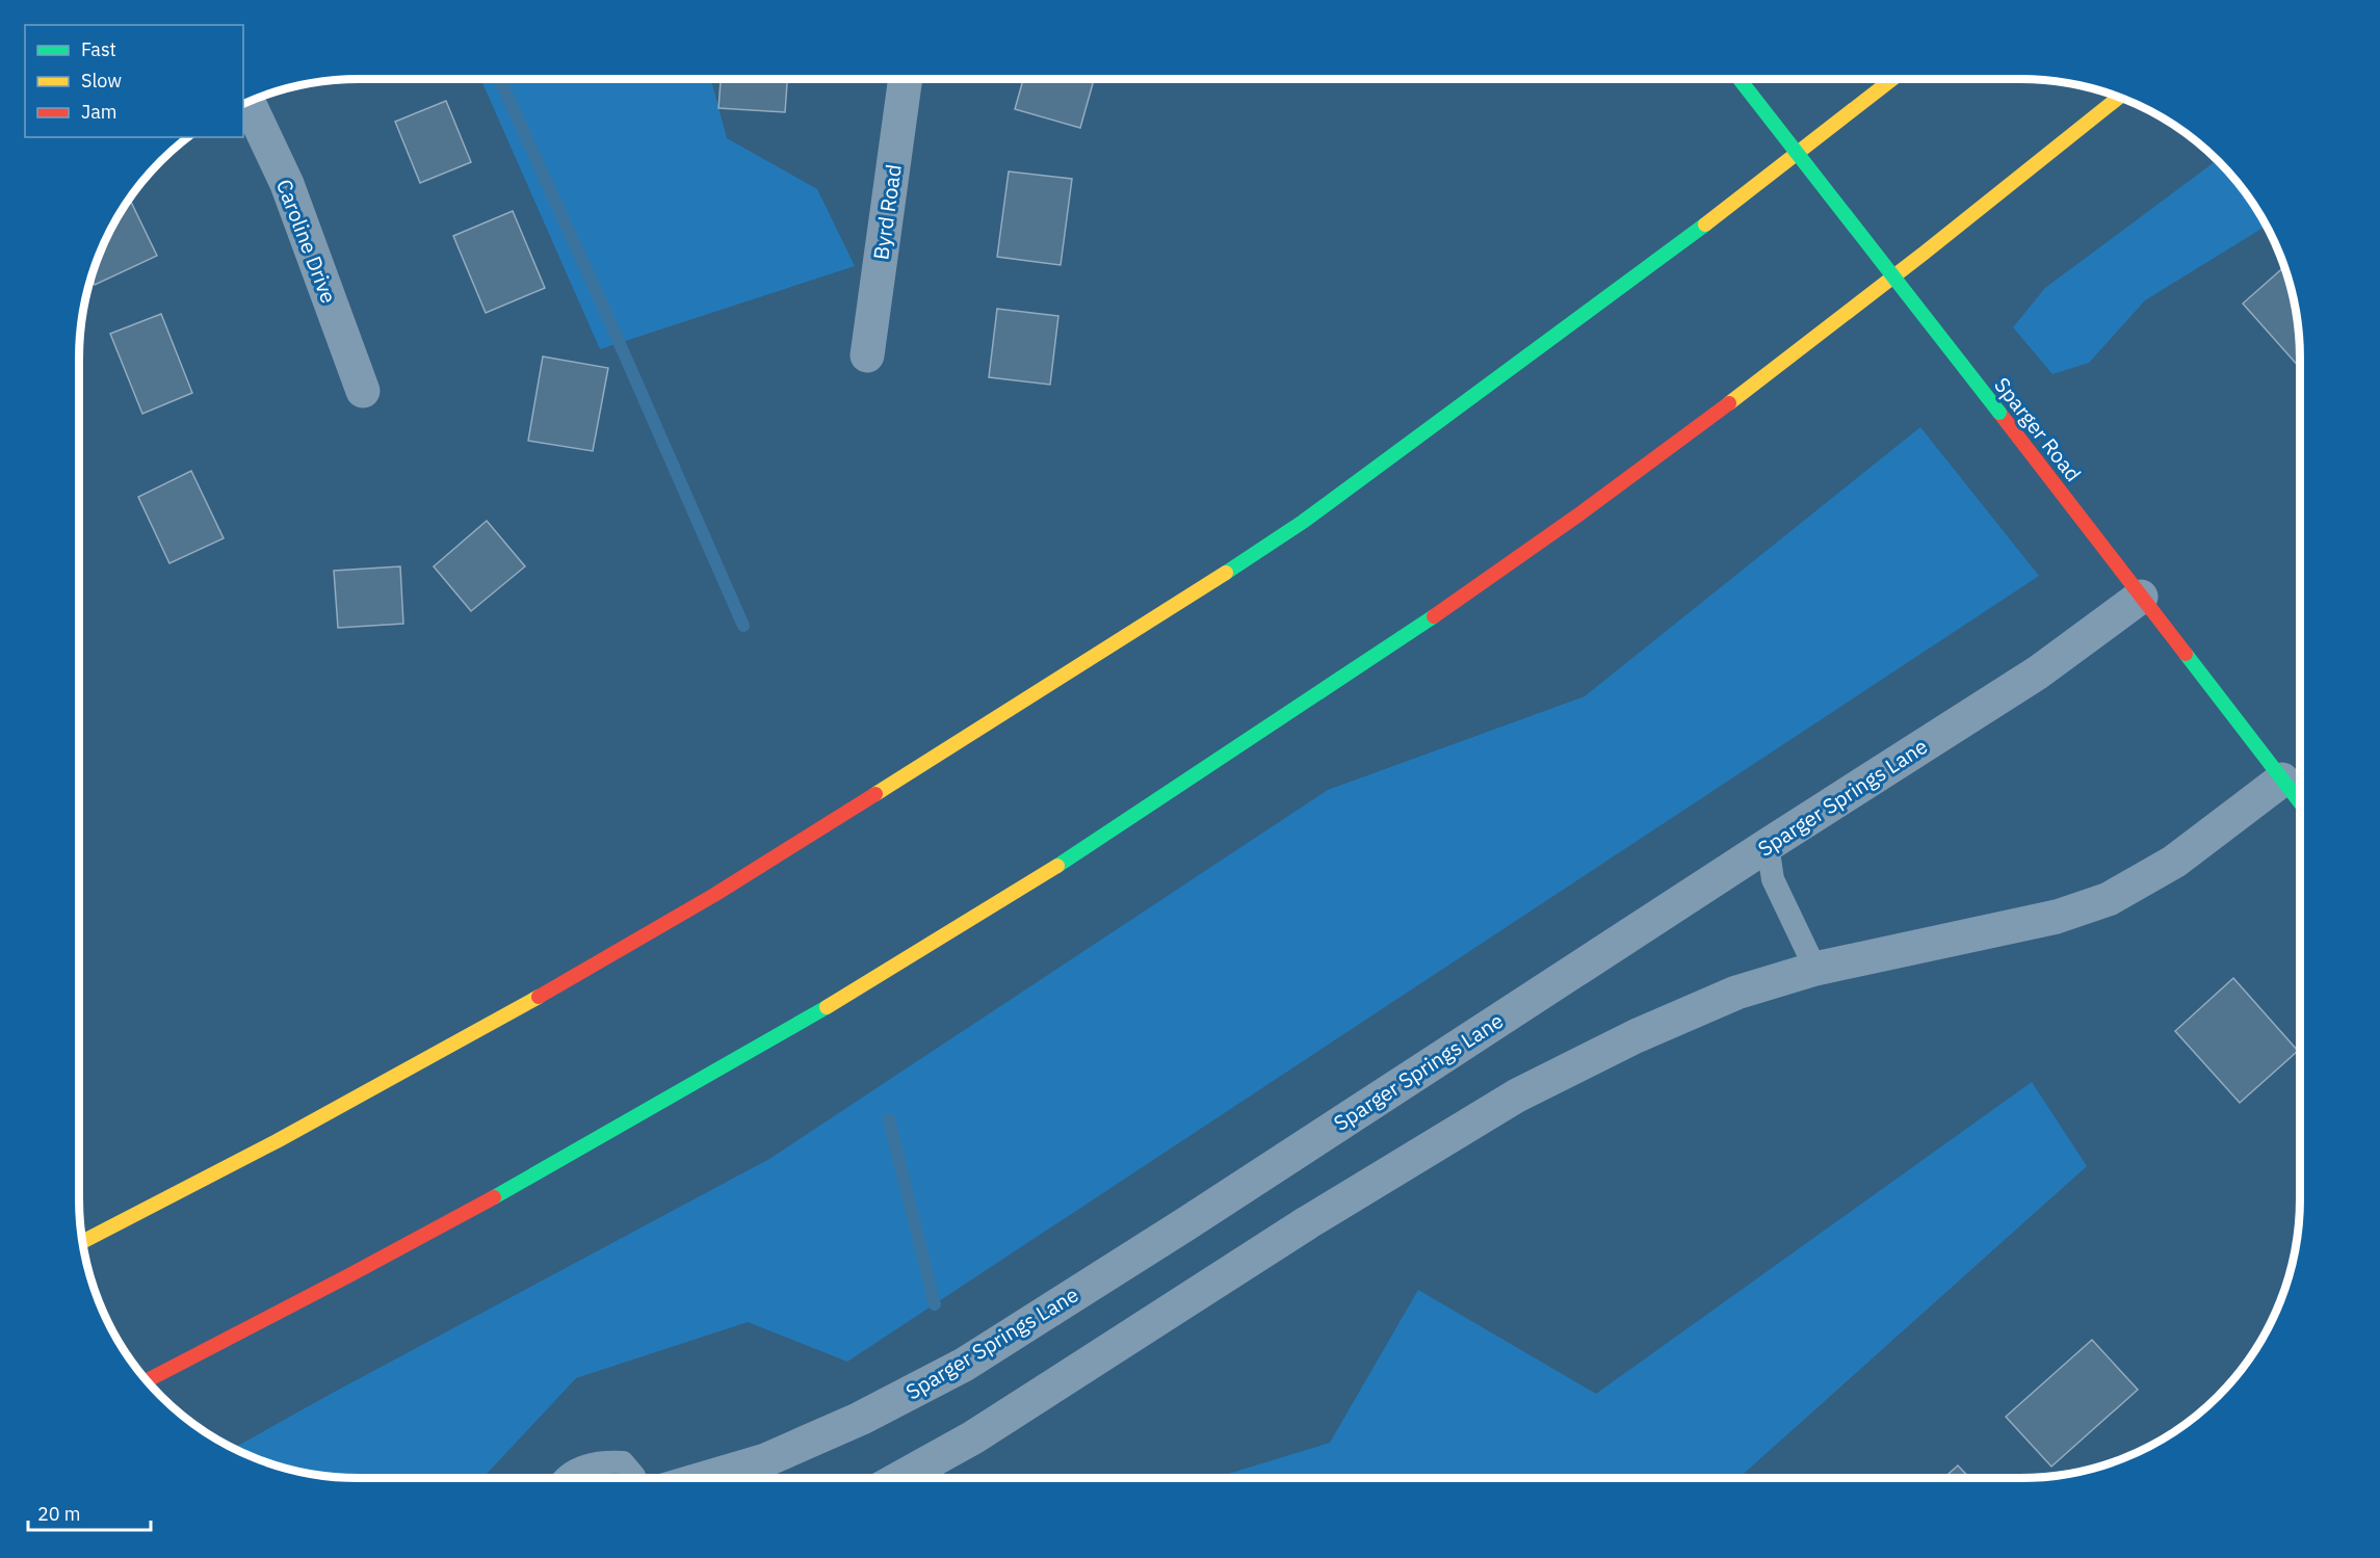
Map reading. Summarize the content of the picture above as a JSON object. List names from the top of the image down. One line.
{"streets":{"main road":["Sparger Road"],"street":["Byrd Road","Caroline Drive","Sparger Springs Lane"]},"crossings":[["Sparger Road","Sparger Springs Lane"]],"legend":["Fast","Slow","Jam"],"scale_bar":"20 m"}
